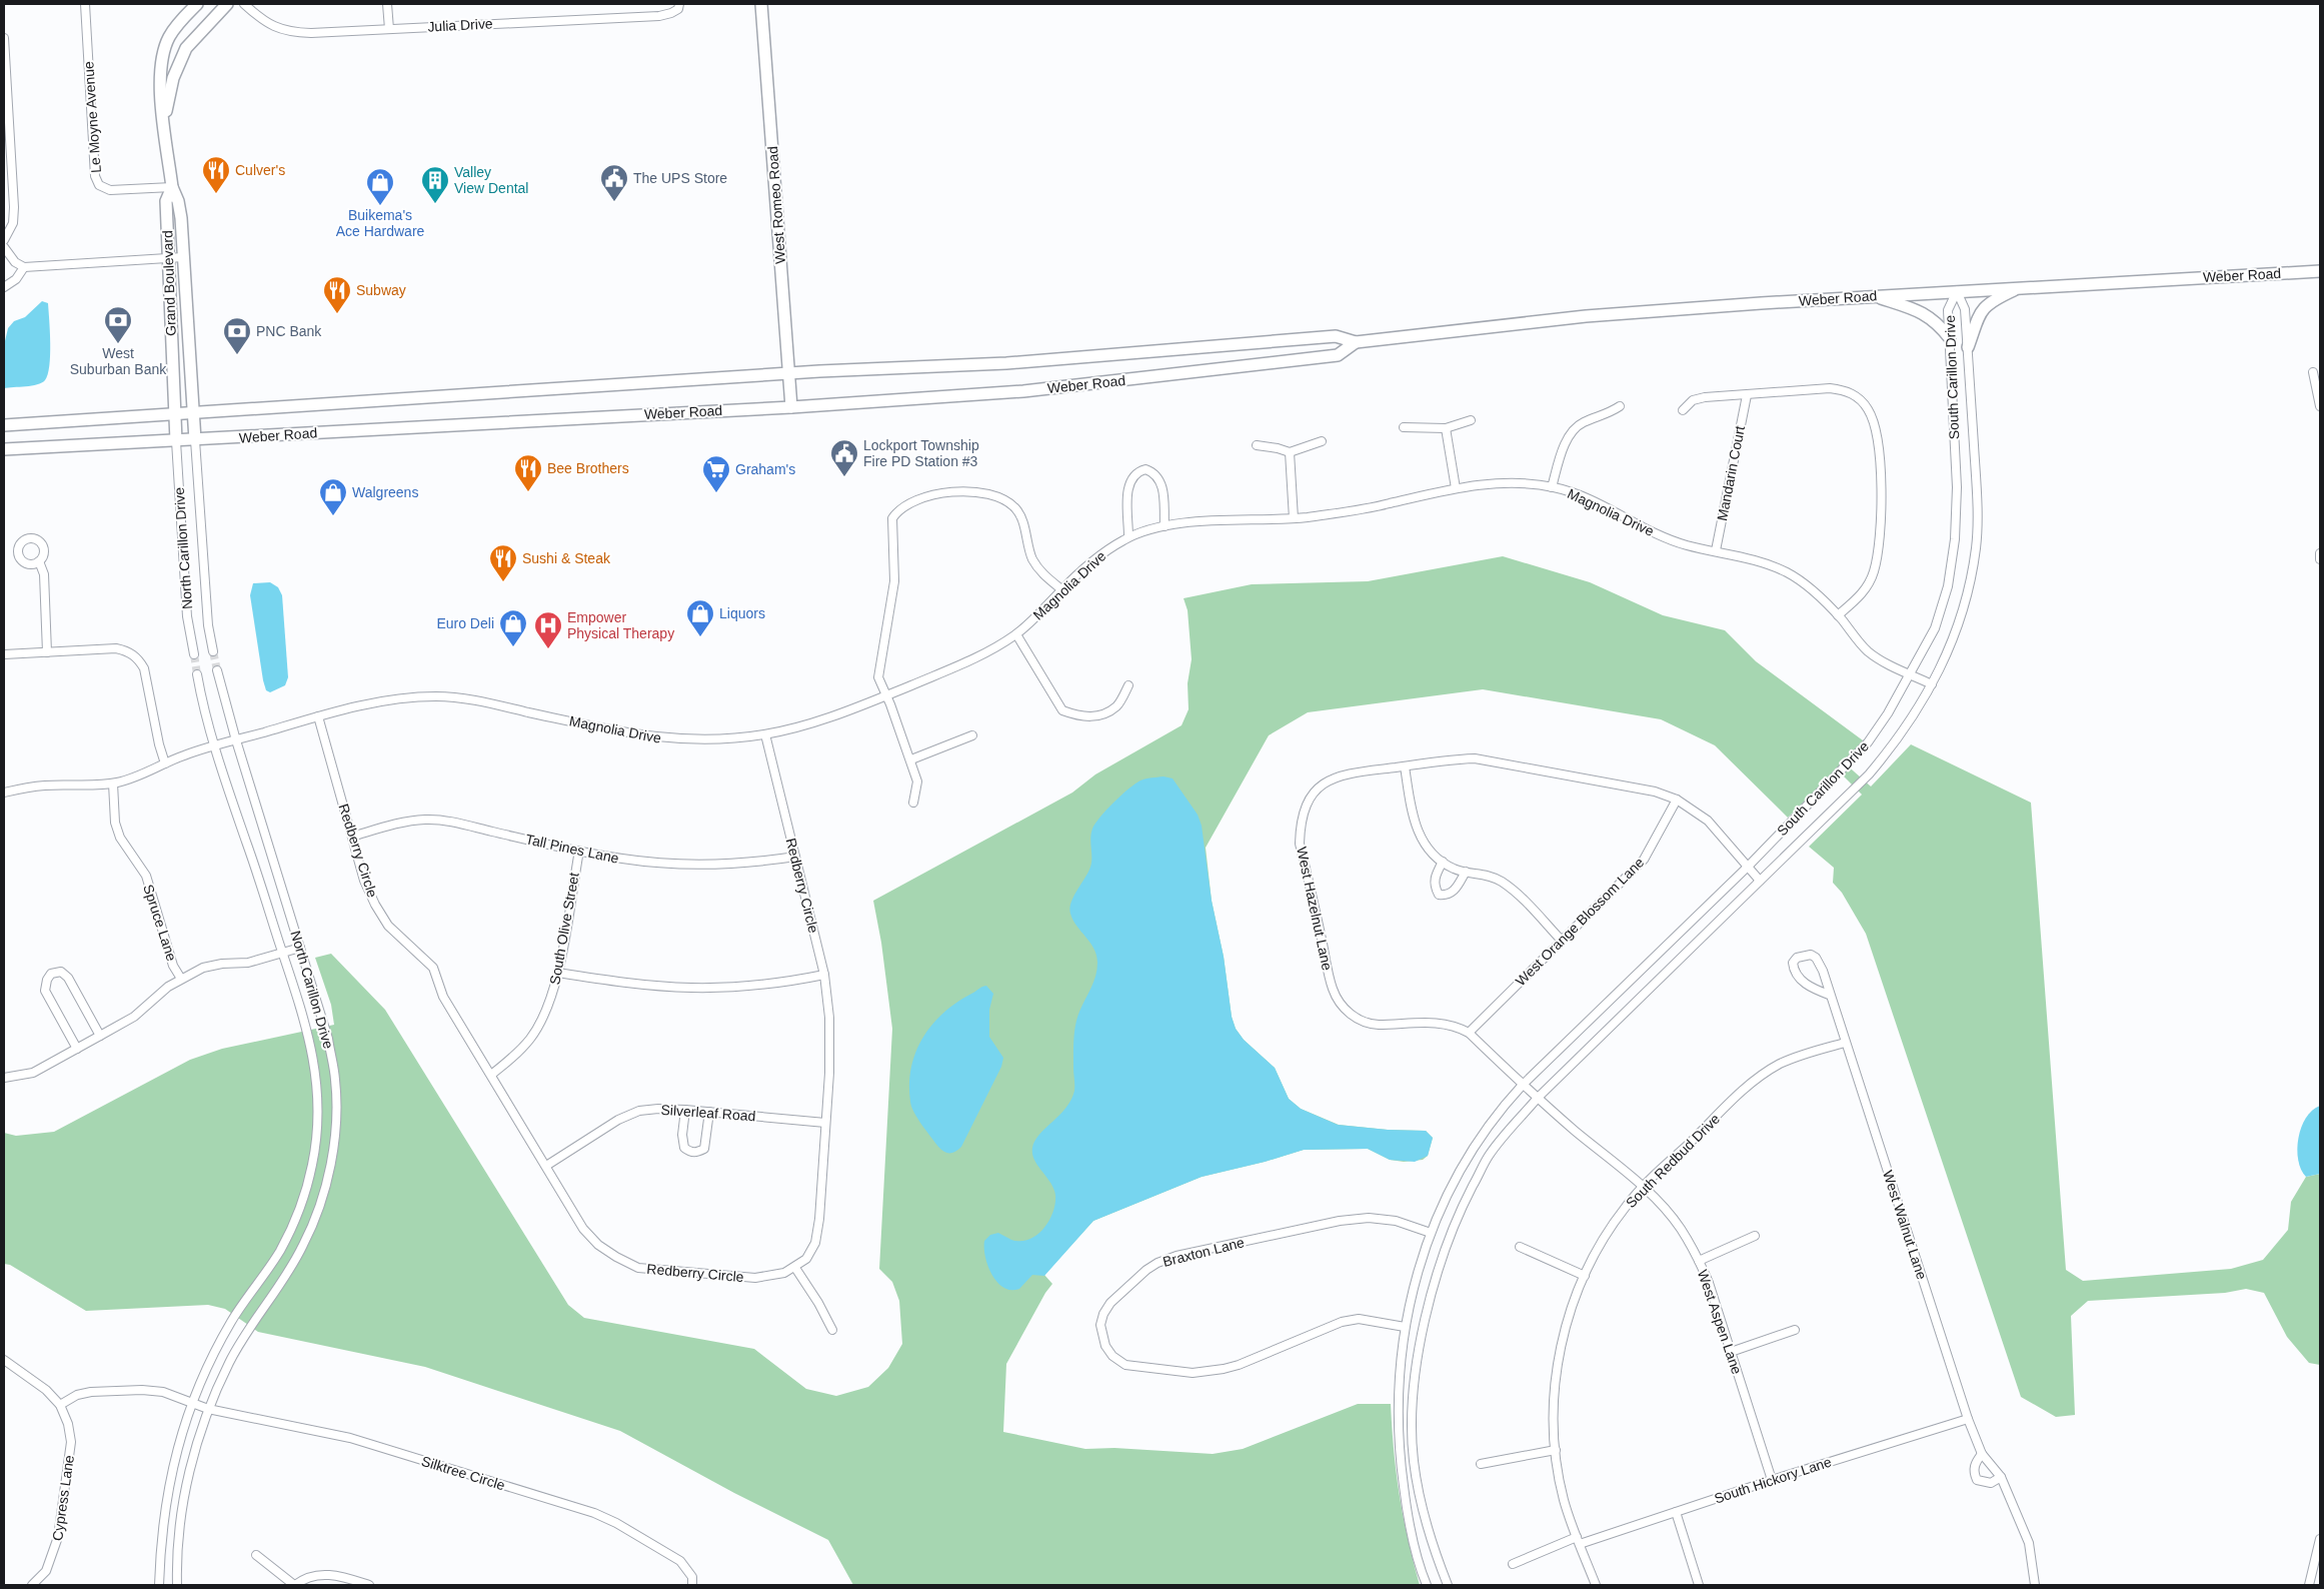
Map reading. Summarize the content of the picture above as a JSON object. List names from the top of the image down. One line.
{"streets":{"main road":["West Romeo Road","Weber Road","Grand Boulevard"],"street":["Julia Drive","Le Moyne Avenue","South Carillon Drive","Mandarin Court","Magnolia Drive","North Carillon Drive","Tall Pines Lane","Redberry Circle","West Hazelnut Lane","West Orange Blossom Lane","Spruce Lane","South Olive Street","Silverleaf Road","South Redbud Drive","West Walnut Lane","Braxton Lane","West Aspen Lane","Silktree Circle","South Hickory Lane","Cypress Lane"]},"crossings":[["Le Moyne Avenue","Grand Boulevard"],["West Romeo Road","Weber Road"],["Weber Road","Grand Boulevard"],["Weber Road","South Carillon Drive"],["Weber Road","North Carillon Drive"],["Grand Boulevard","North Carillon Drive"],["South Carillon Drive","Magnolia Drive"],["South Carillon Drive","West Hazelnut Lane"],["South Carillon Drive","Braxton Lane"],["South Carillon Drive","West Aspen Lane"],["Mandarin Court","Magnolia Drive"],["Magnolia Drive","North Carillon Drive"],["Magnolia Drive","Redberry Circle"],["Magnolia Drive","Spruce Lane"],["North Carillon Drive","Silktree Circle"],["Tall Pines Lane","Redberry Circle"],["Tall Pines Lane","South Olive Street"],["Redberry Circle","South Olive Street"],["Redberry Circle","Silverleaf Road"],["West Hazelnut Lane","West Orange Blossom Lane"],["West Hazelnut Lane","West Aspen Lane"],["South Redbud Drive","West Walnut Lane"],["South Redbud Drive","West Aspen Lane"],["South Redbud Drive","South Hickory Lane"],["West Walnut Lane","South Hickory Lane"],["West Aspen Lane","South Hickory Lane"],["Silktree Circle","Cypress Lane"]],"places":{"restaurant":["Culver's","Subway","Bee Brothers","Sushi & Steak"],"public building":["The UPS Store","Lockport Township Fire PD Station #3"],"building":["Valley View Dental"],"shop":["Buikema's Ace Hardware","Walgreens","Liquors","Euro Deli"],"bank":["West Suburban Bank","PNC Bank"],"supermarket":["Graham's"],"hospital":["Empower Physical Therapy"]}}
